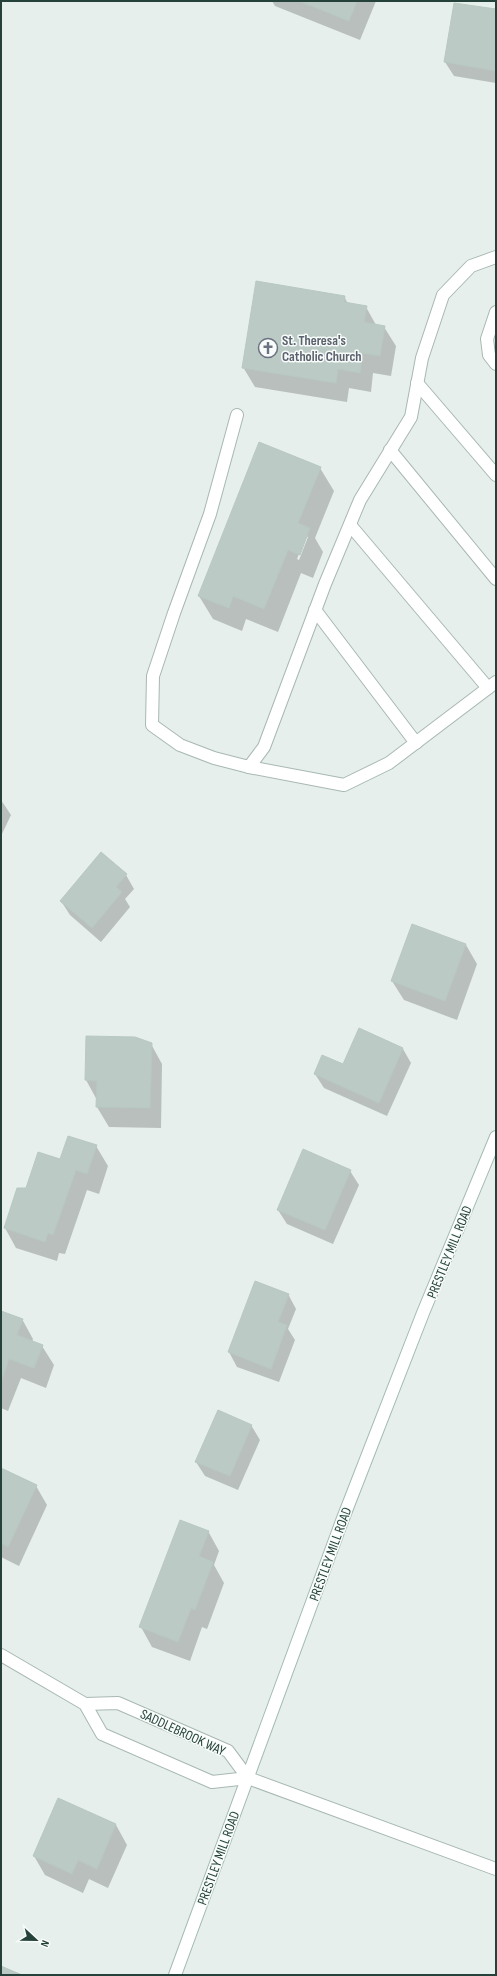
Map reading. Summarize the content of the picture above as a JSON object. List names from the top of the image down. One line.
{"streets":{"street":["PRESTLEY MILL ROAD","SADDLEBROOK WAY"]},"crossings":[["PRESTLEY MILL ROAD","SADDLEBROOK WAY"]],"places":{"church":["St. Theresa's Catholic Church"]},"north":"right"}
